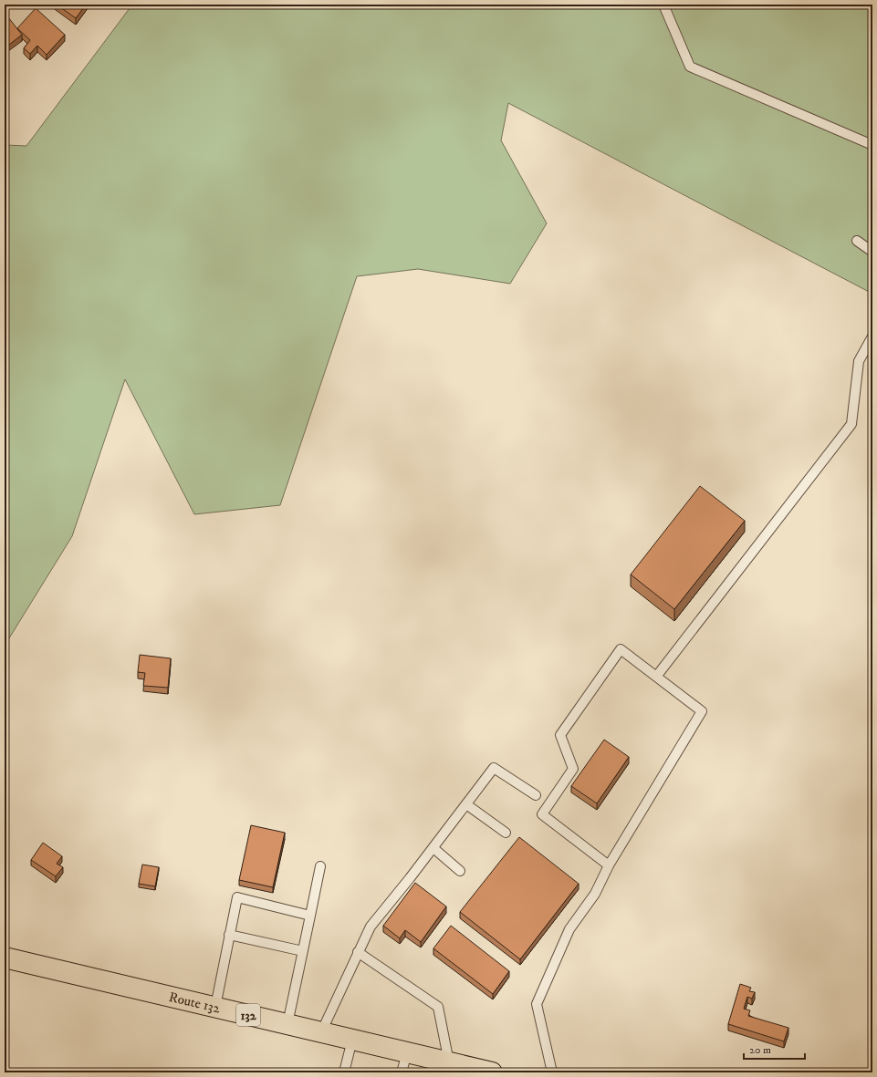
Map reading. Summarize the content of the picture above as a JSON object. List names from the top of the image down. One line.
{"streets":{"highway":["Route 132","132"]},"scale_bar":"20 m"}
